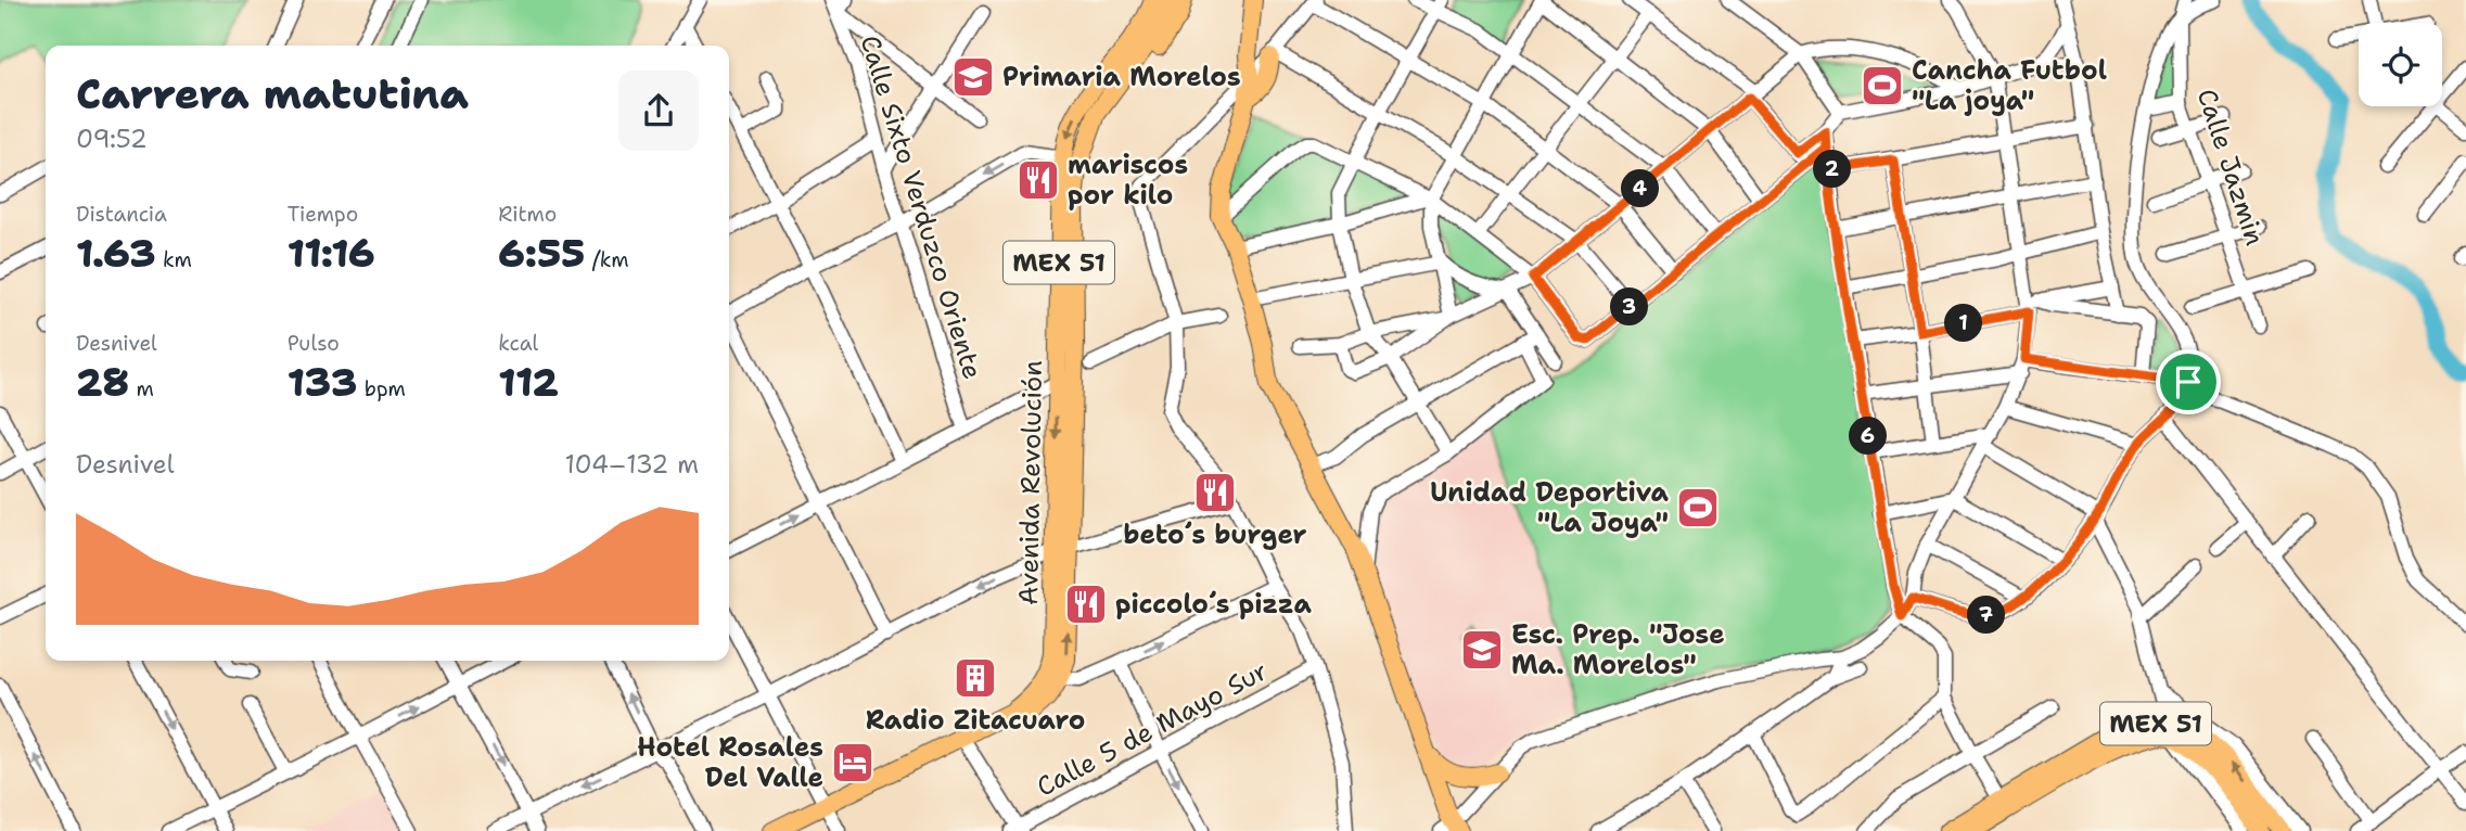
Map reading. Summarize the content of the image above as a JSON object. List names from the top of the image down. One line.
{"streets":{"main road":["MEX 51","Avenida Revolución"],"street":["Calle Jazmin","Calle Sixto Verduzco Oriente","Calle 5 de Mayo Sur"]},"places":{"school or university":["Primaria Morelos","Esc. Prep. \"Jose Ma. Morelos\""],"sports":["Cancha Futbol \"La joya\"","Unidad Deportiva \"La Joya\""],"restaurant":["mariscos por kilo","beto´s burger","piccolo´s pizza"],"building":["Radio Zitacuaro"],"hotel":["Hotel Rosales Del Valle"]},"page":{"heading":["Carrera matutina","09:52"],"pins":["2","4","3","1","6","7"],"stats":[["Distancia","1.63 km"],["Tiempo","11:16"],["Ritmo","6:55 /km"],["Desnivel","28 m"],["Pulso","133 bpm"],["kcal","112"]],"chart":["Desnivel","104–132 m"]}}
